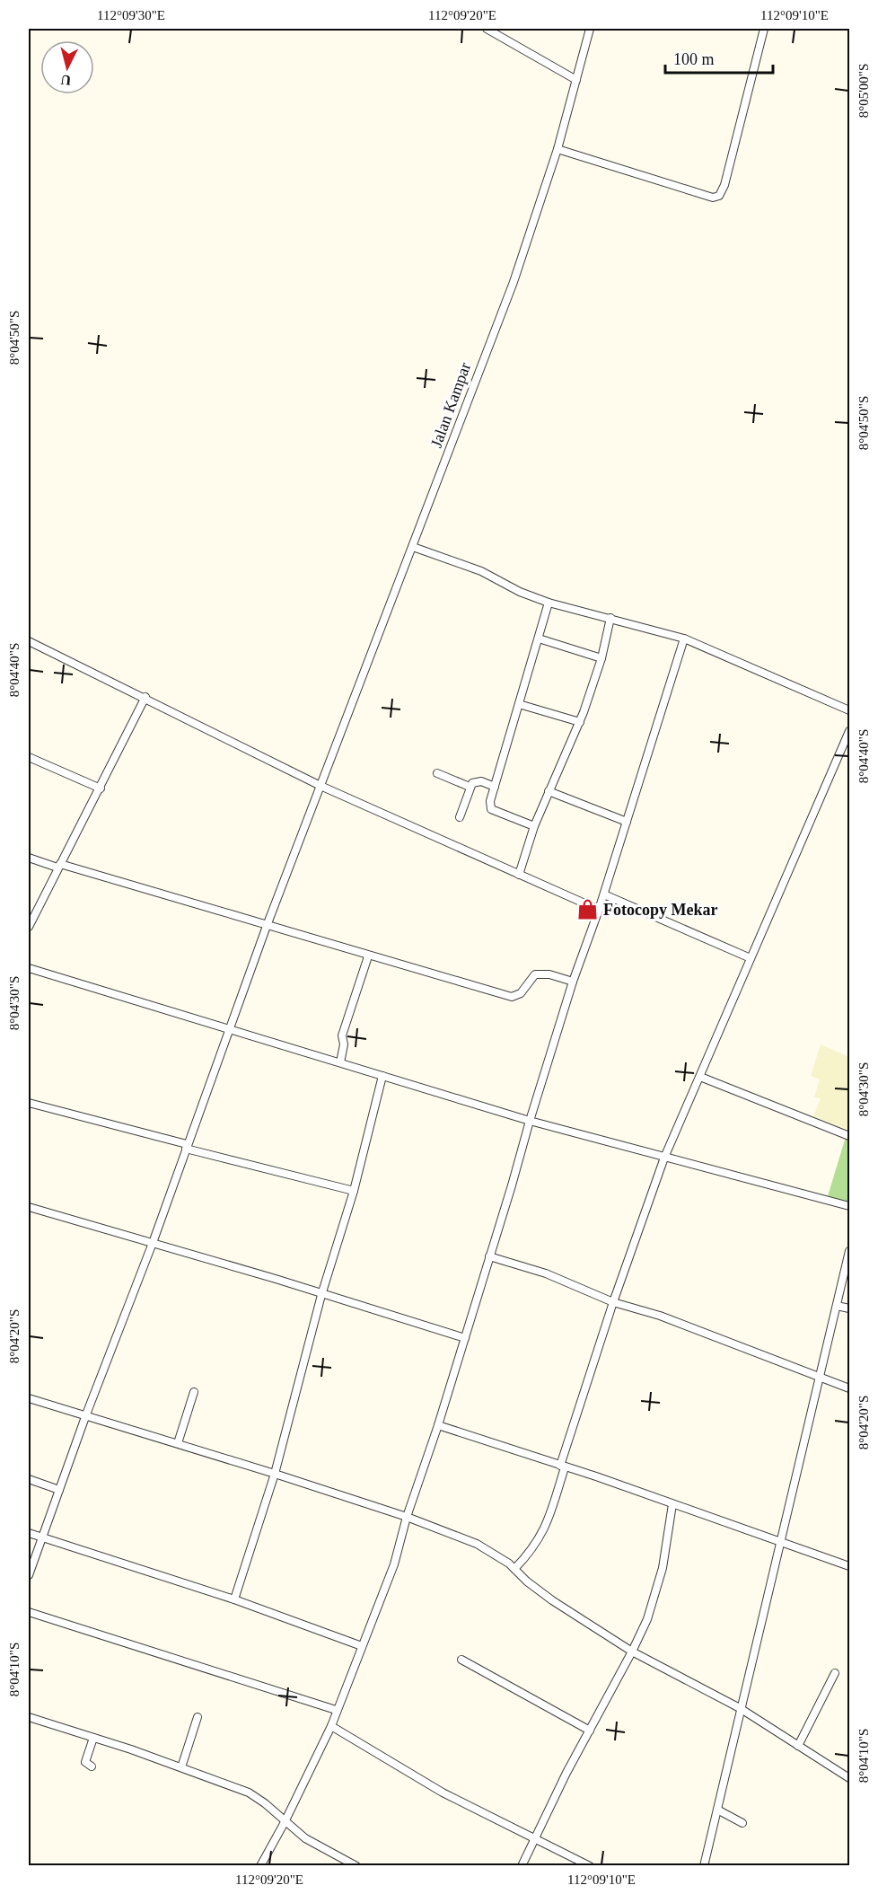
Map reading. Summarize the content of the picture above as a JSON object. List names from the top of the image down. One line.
{"streets":{"street":["Jalan Kampar"]},"places":{"shop":["Fotocopy Mekar"]},"scale_bar":"100 m","north":"bottom","coordinates":["112°09'30\"E","112°09'20\"E","112°09'10\"E","8°05'00\"S","8°04'50\"S","8°04'40\"S","8°04'30\"S","8°04'20\"S","8°04'10\"S"]}
